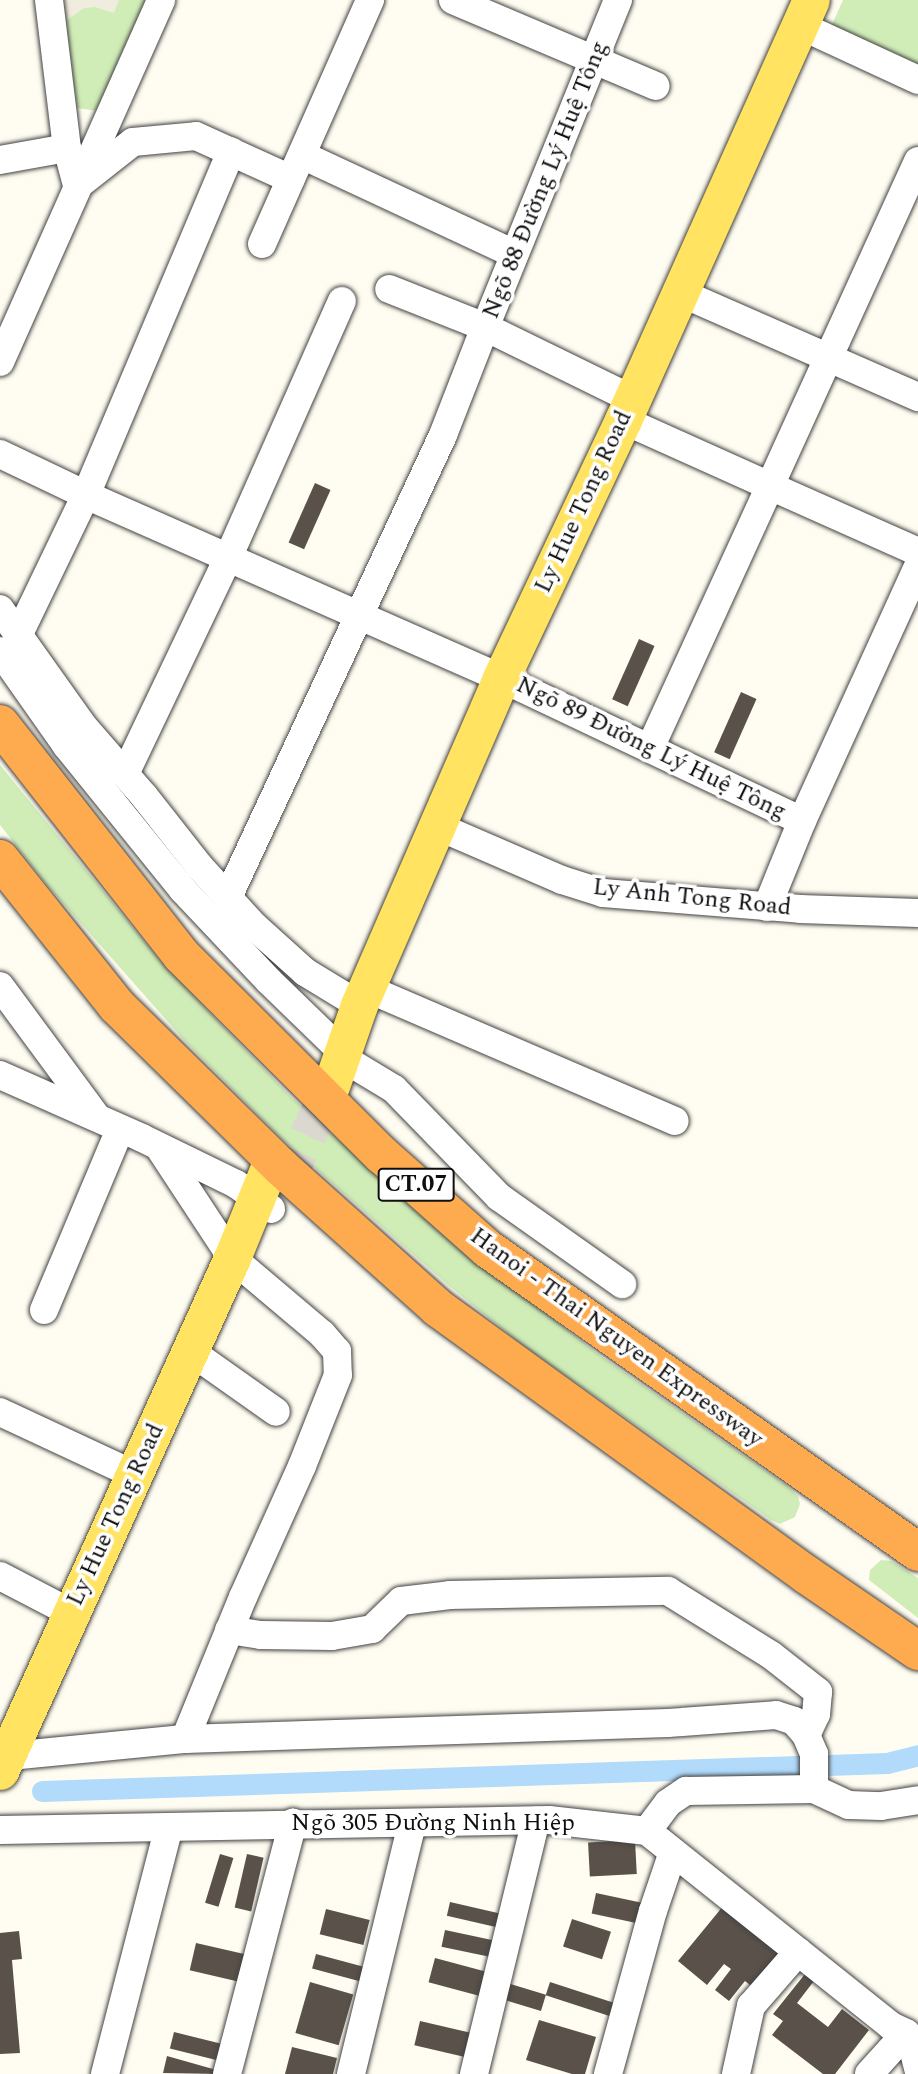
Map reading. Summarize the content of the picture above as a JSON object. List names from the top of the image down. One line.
{"streets":{"highway":["CT.07","Hanoi - Thai Nguyen Expressway"],"main road":["Ly Hue Tong Road"],"street":["Ngõ 88 Đường Lý Huệ Tông","Ngõ 89 Đường Lý Huệ Tông","Ly Anh Tong Road","Ngõ 305 Đường Ninh Hiệp"]},"crossings":[["Ngõ 88 Đường Lý Huệ Tông","Ly Hue Tong Road"],["Ly Hue Tong Road","Ngõ 89 Đường Lý Huệ Tông"],["Ly Hue Tong Road","Ly Anh Tong Road"]]}
